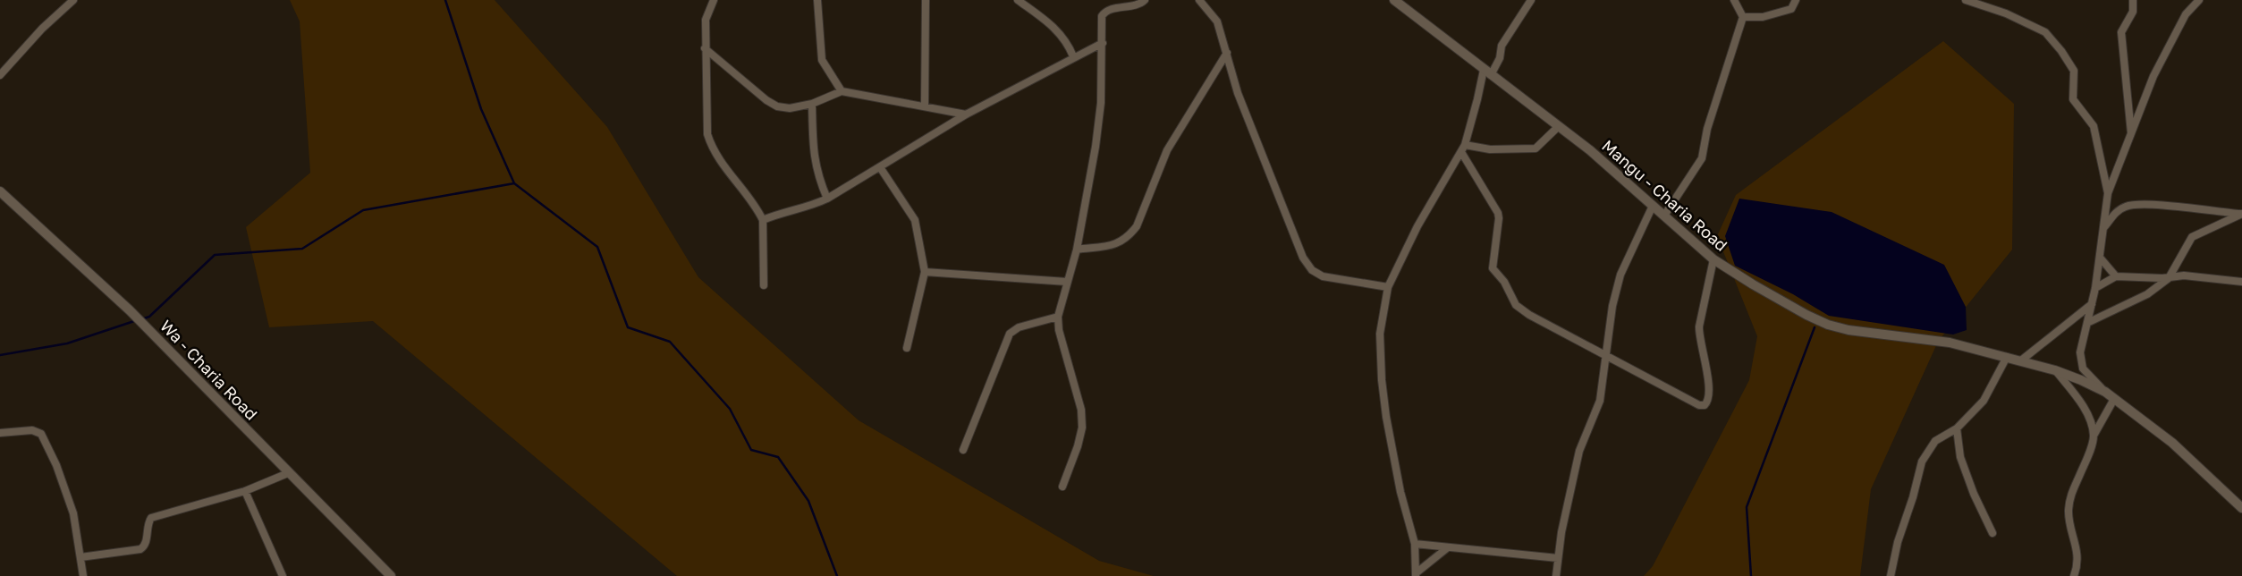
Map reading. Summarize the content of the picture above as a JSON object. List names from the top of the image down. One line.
{"streets":{"street":["Mangu - Charia Road","Wa - Charia Road"]}}
